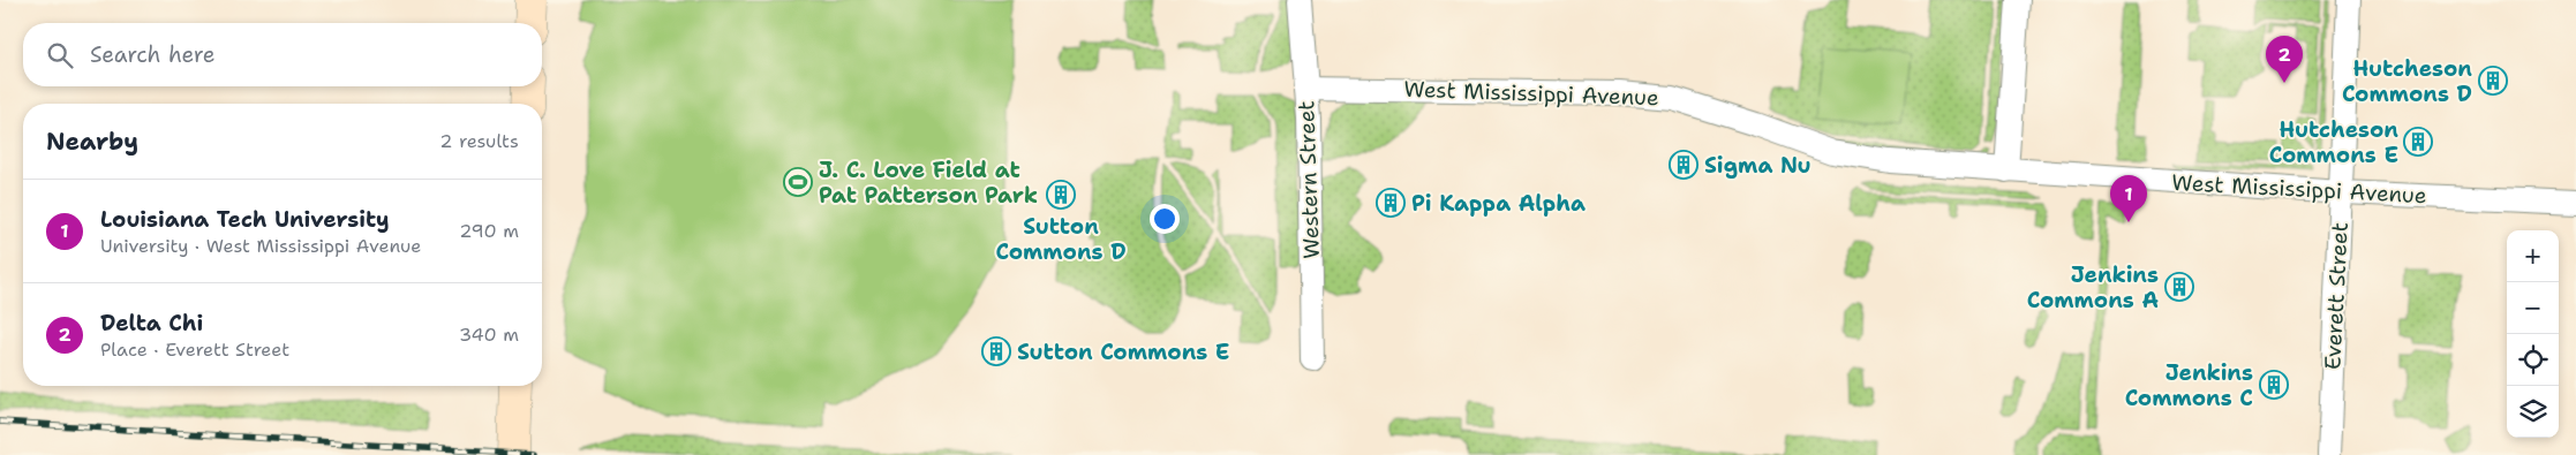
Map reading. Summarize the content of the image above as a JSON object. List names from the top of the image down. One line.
{"streets":{"street":["West Mississippi Avenue","Western Street","Everett Street"]},"crossings":[["West Mississippi Avenue","Western Street"],["West Mississippi Avenue","Everett Street"]],"places":{"building":["Hutcheson Commons D","Hutcheson Commons E","Sigma Nu","Sutton Commons D","Pi Kappa Alpha","Jenkins Commons A","Sutton Commons E","Jenkins Commons C"],"sports":["J. C. Love Field at Pat Patterson Park"]},"page":{"search":"Search here","pins":["2","1"],"heading":["Nearby","2 results"],"list":[{"mark":"1","name":"Louisiana Tech University","note":"University · West Mississippi Avenue","value":"290 m"},{"mark":"2","name":"Delta Chi","note":"Place · Everett Street","value":"340 m"}],"map_buttons":["+","−"]}}
